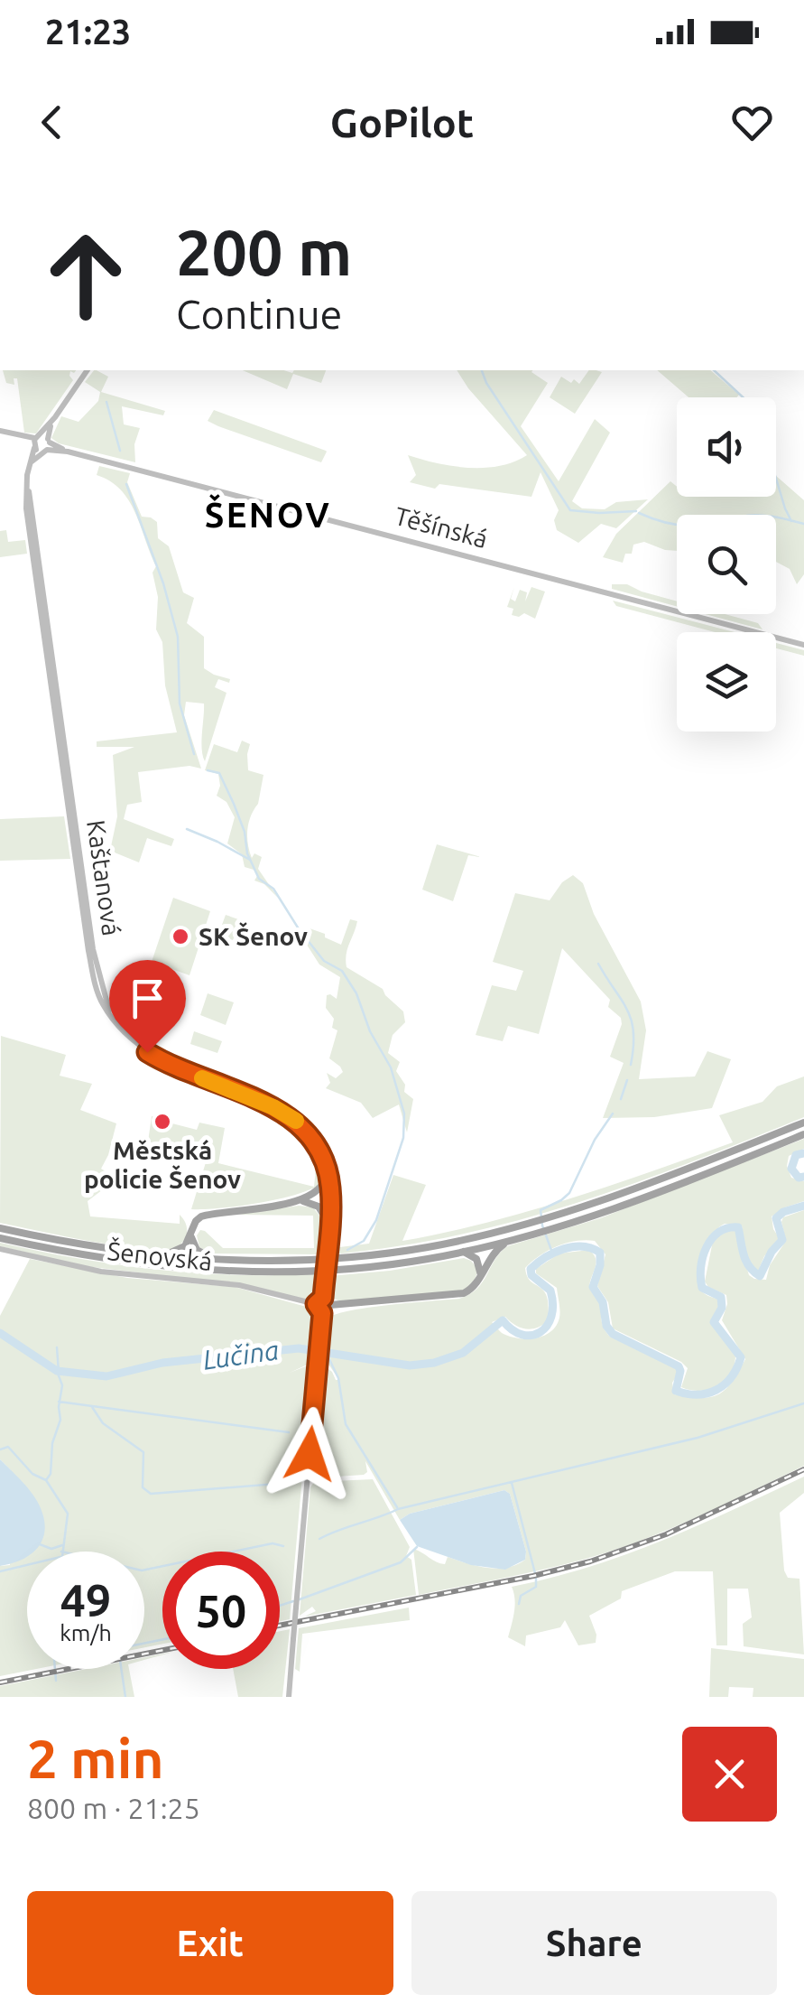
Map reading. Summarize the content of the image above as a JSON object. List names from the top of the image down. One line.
{"streets":{"main road":["Těšínská","Kaštanová","Šenovská"]},"crossings":[["Těšínská","Kaštanová"]],"districts":["ŠENOV"],"water":["Lučina"],"places":["SK Šenov","Městská policie Šenov"],"page":{"status":"21:23","header":"GoPilot","turn":["200 m","Continue"],"speed":"49 km/h","limit":"50","heading":["2 min","800 m · 21:25"],"buttons":["Exit","Share"]}}
